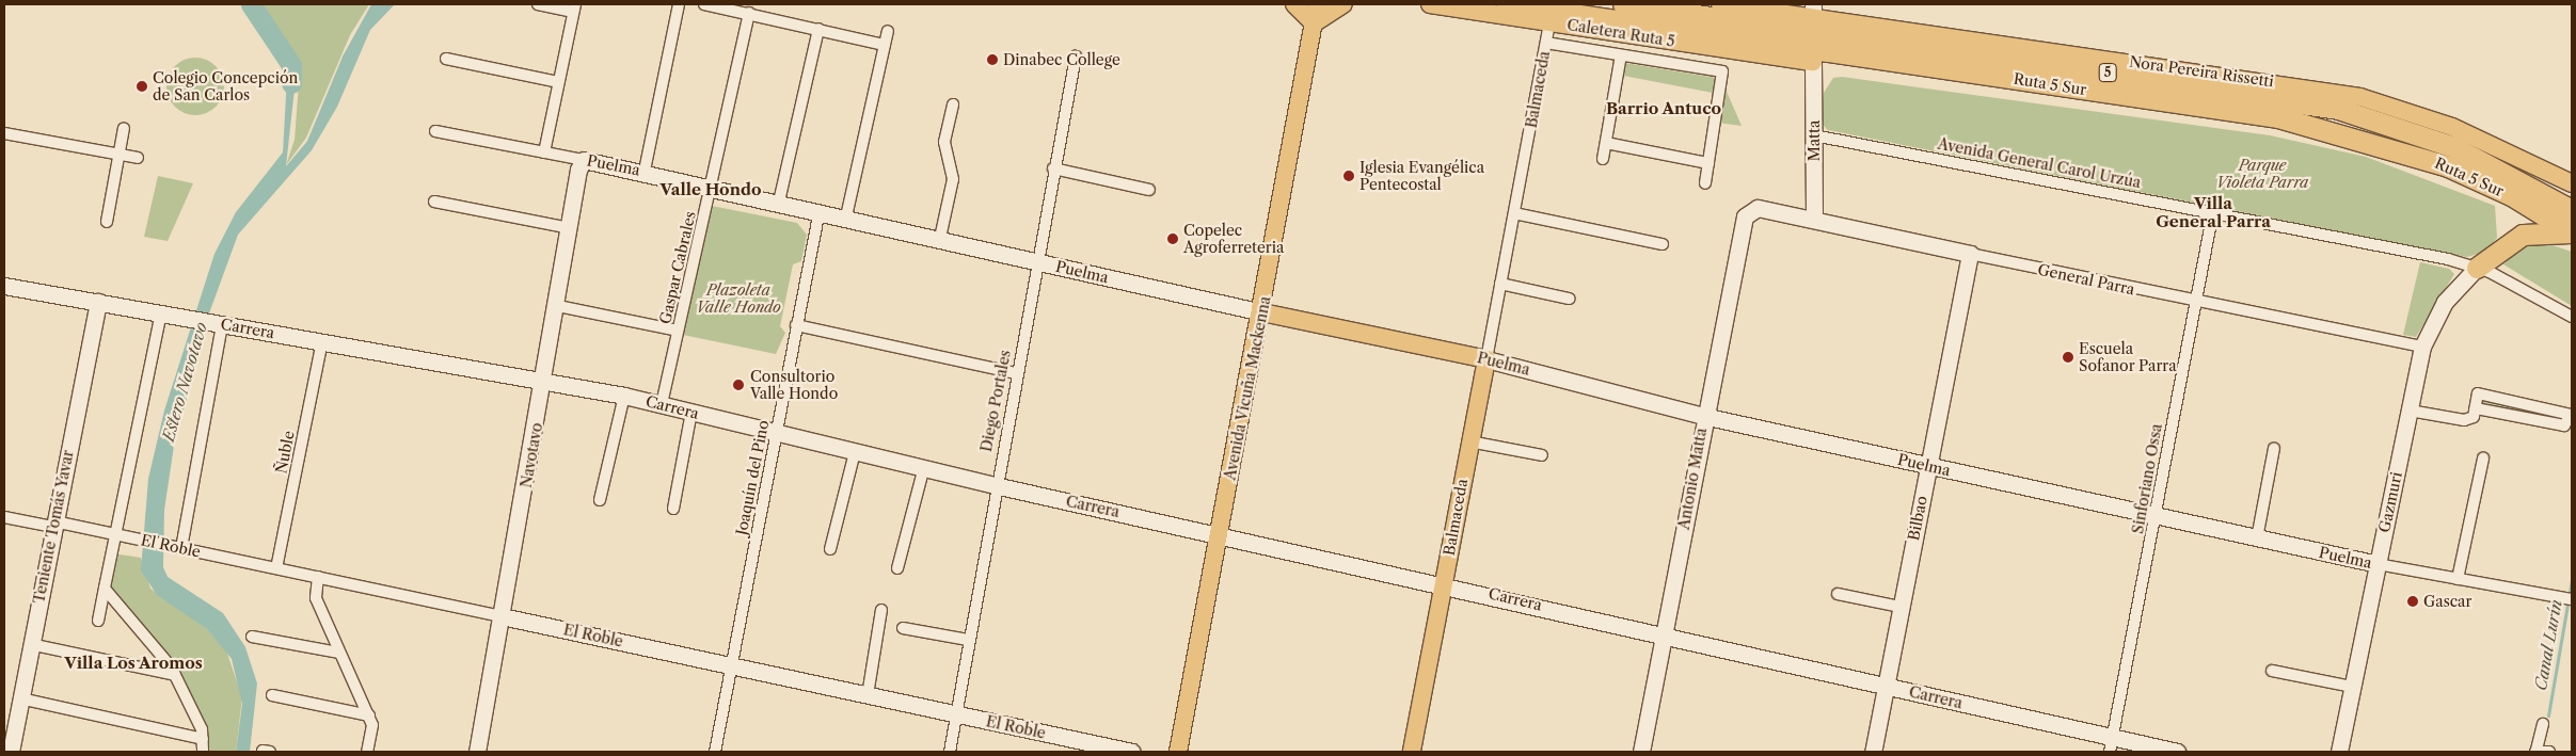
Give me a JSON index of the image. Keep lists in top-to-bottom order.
{
  "streets": {
    "highway": ["5", "Ruta 5 Sur"],
    "main road": [
      "Caletera Ruta 5",
      "Nora Pereira Rissetti",
      "Balmaceda",
      "Puelma",
      "Avenida Vicuña Mackenna"
    ],
    "street": [
      "Matta",
      "Avenida General Carol Urzúa",
      "Gaspar Cabrales",
      "General Parra",
      "Carrera",
      "Diego Portales",
      "Ñuble",
      "Navotavo",
      "Joaquín del Pino",
      "Antonio Matta",
      "Sinforiano Ossa",
      "Gazmuri",
      "Bilbao",
      "Teniente Tomás Yavar",
      "El Roble"
    ]
  },
  "crossings": [
    ["Caletera Ruta 5", "Balmaceda"],
    ["Caletera Ruta 5", "Matta"],
    ["Balmaceda", "Puelma"],
    ["Balmaceda", "Carrera"],
    ["Matta", "Avenida General Carol Urzúa"],
    ["Matta", "General Parra"],
    ["Avenida General Carol Urzúa", "Sinforiano Ossa"],
    ["Avenida General Carol Urzúa", "Gazmuri"],
    ["Puelma", "Gaspar Cabrales"],
    ["Puelma", "Avenida Vicuña Mackenna"],
    ["Puelma", "Diego Portales"],
    ["Puelma", "Navotavo"],
    ["Puelma", "Joaquín del Pino"],
    ["Puelma", "Antonio Matta"],
    ["Puelma", "Sinforiano Ossa"],
    ["Puelma", "Gazmuri"],
    ["Puelma", "Bilbao"],
    ["Gaspar Cabrales", "Carrera"],
    ["General Parra", "Antonio Matta"],
    ["General Parra", "Sinforiano Ossa"],
    ["General Parra", "Gazmuri"],
    ["General Parra", "Bilbao"],
    ["Carrera", "Avenida Vicuña Mackenna"],
    ["Carrera", "Diego Portales"],
    ["Carrera", "Ñuble"],
    ["Carrera", "Navotavo"],
    ["Carrera", "Joaquín del Pino"],
    ["Carrera", "Antonio Matta"],
    ["Carrera", "Sinforiano Ossa"],
    ["Carrera", "Bilbao"],
    ["Carrera", "Teniente Tomás Yavar"],
    ["Diego Portales", "El Roble"],
    ["Ñuble", "El Roble"],
    ["Navotavo", "El Roble"],
    ["Joaquín del Pino", "El Roble"],
    ["Teniente Tomás Yavar", "El Roble"]
  ],
  "districts": [
    "Barrio Antuco",
    "Valle Hondo",
    "Villa General Parra",
    "Villa Los Aromos"
  ],
  "water": ["Estero Navotavo", "Canal Lurín"],
  "parks": ["Parque Violeta Parra", "Plazoleta Valle Hondo"],
  "places": [
    "Dinabec College",
    "Colegio Concepción de San Carlos",
    "Iglesia Evangélica Pentecostal",
    "Copelec Agroferreteria",
    "Escuela Sofanor Parra",
    "Consultorio Valle Hondo",
    "Gascar"
  ]
}
